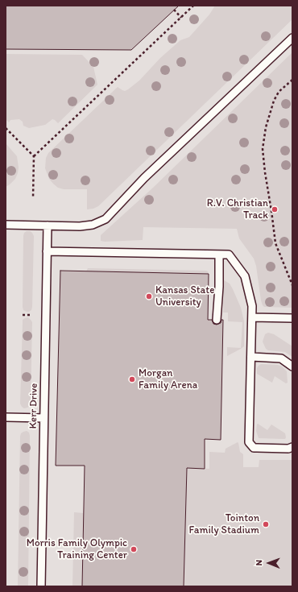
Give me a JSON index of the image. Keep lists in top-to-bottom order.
{
  "streets": {
    "lane": ["Kerr Drive"]
  },
  "places": [
    "R.V. Christian Track",
    "Kansas State University",
    "Morgan Family Arena",
    "Tointon Family Stadium",
    "Morris Family Olympic Training Center"
  ],
  "north": "left"
}
